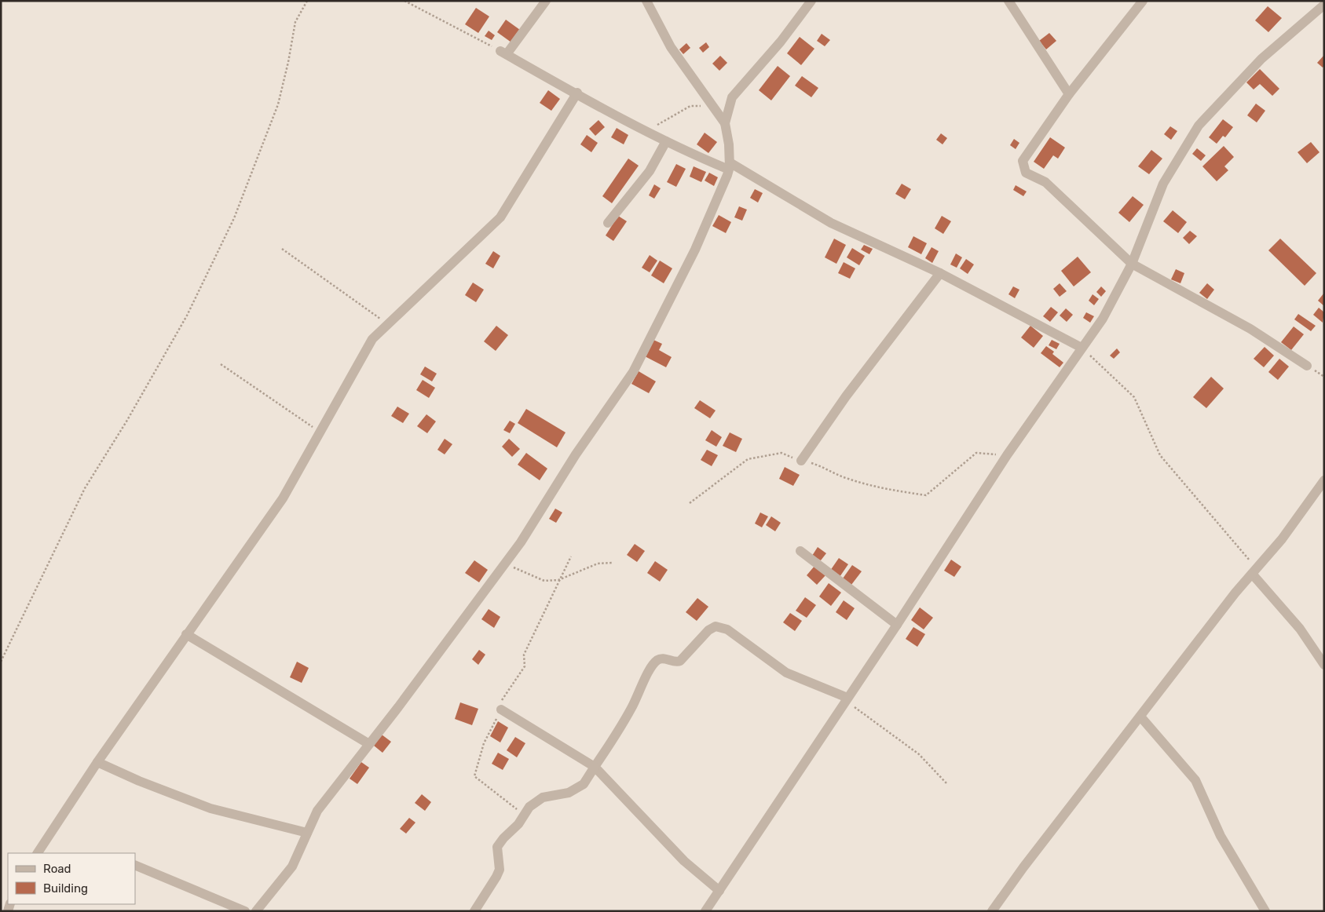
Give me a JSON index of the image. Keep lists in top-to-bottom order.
{
  "legend": ["Road", "Building"]
}
